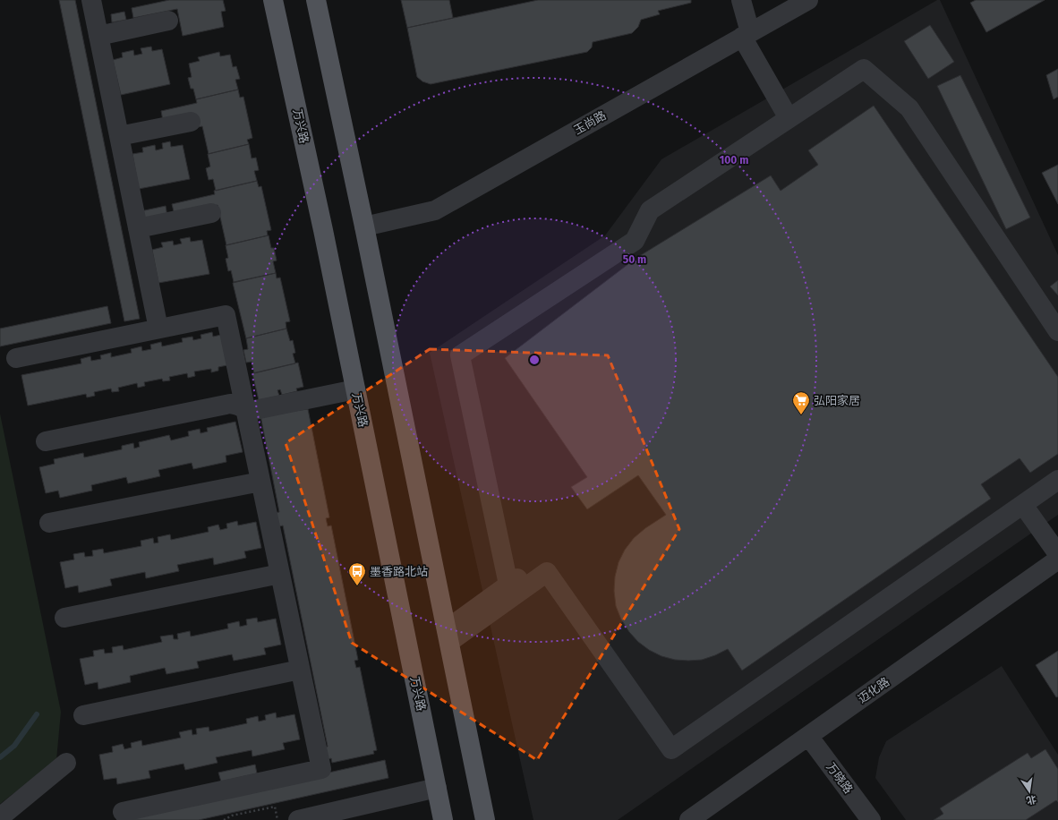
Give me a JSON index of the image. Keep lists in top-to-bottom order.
{
  "streets": {
    "main road": ["万兴路"],
    "street": ["玉尚路", "迈化路", "万晓路"]
  },
  "crossings": [
    ["迈化路", "万晓路"]
  ],
  "places": {
    "supermarket": ["弘阳家居"],
    "bus stop": ["墨香路北站"]
  },
  "north": "bottom",
  "rings": ["100 m", "50 m"]
}
